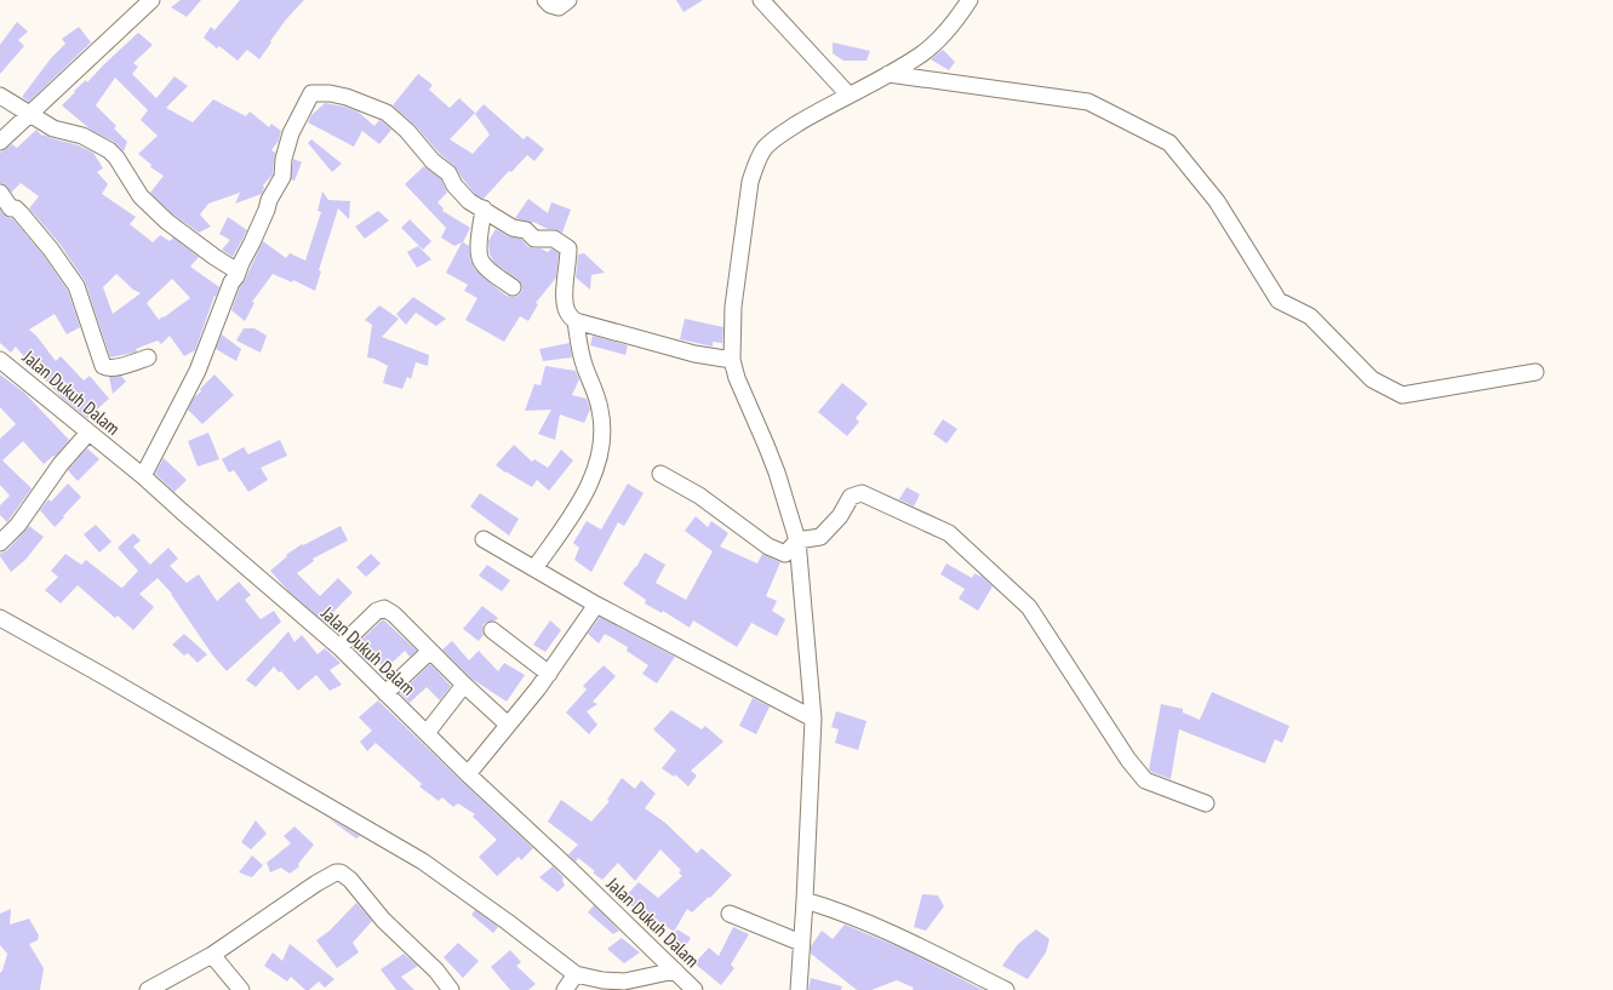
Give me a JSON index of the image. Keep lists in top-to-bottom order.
{
  "streets": {
    "street": ["Jalan Dukuh Dalam"]
  }
}
